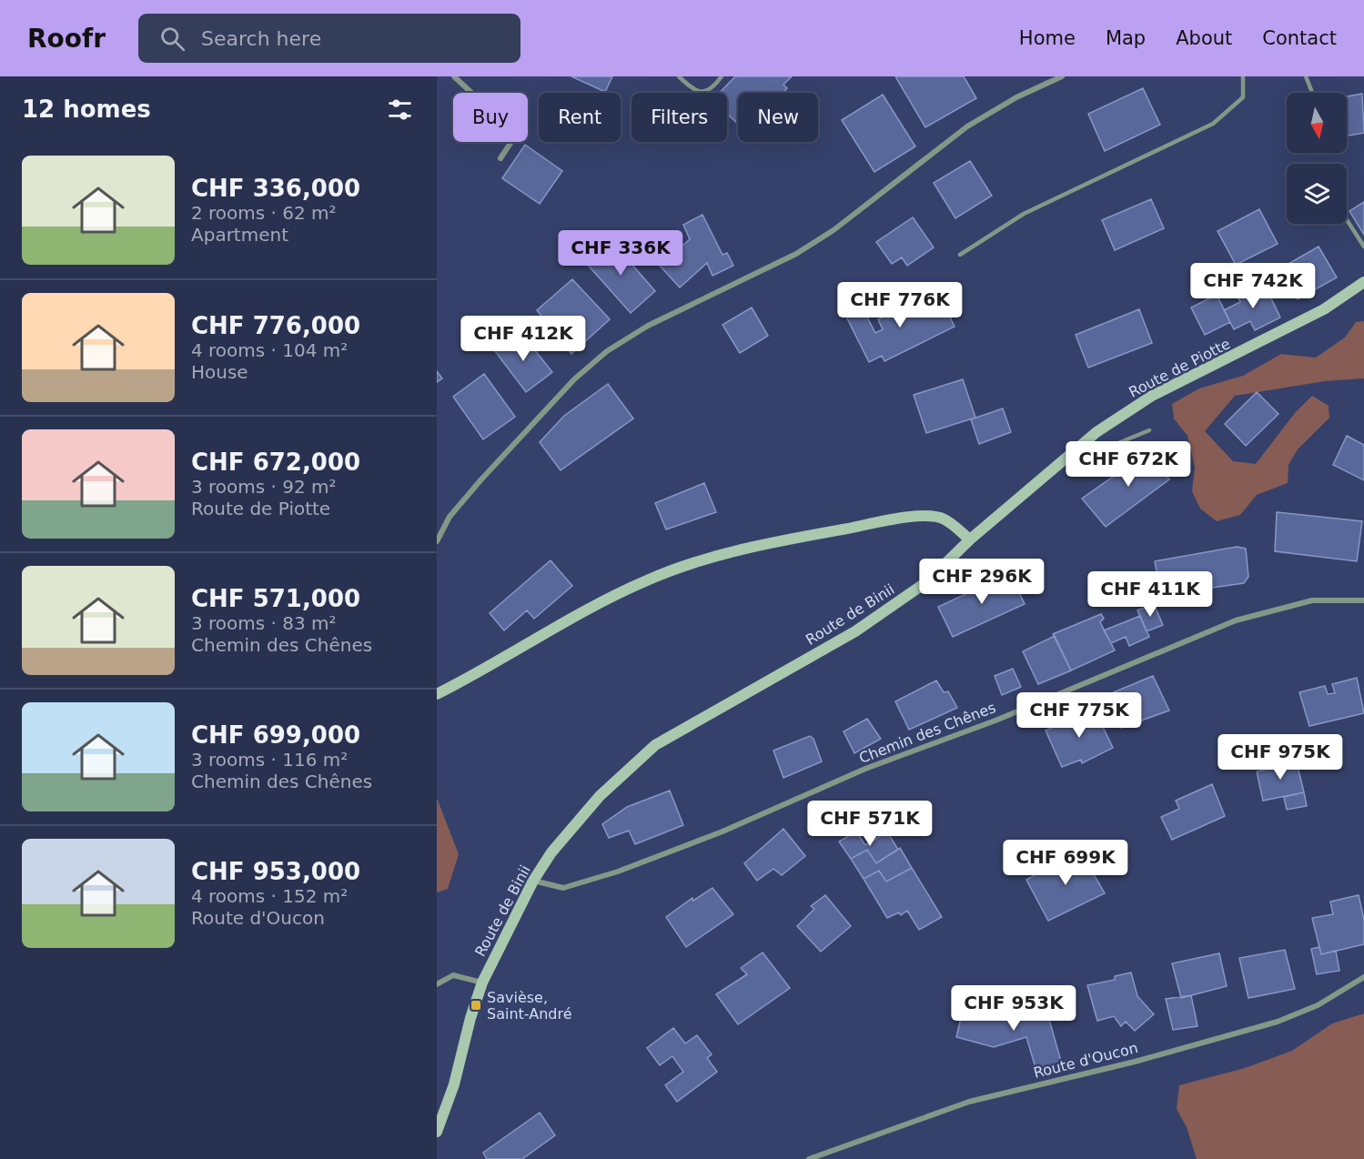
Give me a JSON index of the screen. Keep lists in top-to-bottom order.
{
  "streets": {
    "street": [
      "Route de Piotte",
      "Route de Binii",
      "Chemin des Chênes",
      "Route d'Oucon"
    ]
  },
  "crossings": [
    ["Route de Piotte", "Route de Binii"],
    ["Route de Binii", "Chemin des Chênes"]
  ],
  "places": {
    "transit": ["Savièse, Saint-André"]
  },
  "north": "bottom",
  "page": {
    "header": "Roofr",
    "search": "Search here",
    "nav": [
      "Home",
      "Map",
      "About",
      "Contact"
    ],
    "heading": "12 homes",
    "chip": [
      "Buy",
      "Rent",
      "Filters",
      "New"
    ],
    "list": [
      {
        "name": "CHF 336,000",
        "note": "2 rooms · 62 m² · Apartment"
      },
      {
        "name": "CHF 776,000",
        "note": "4 rooms · 104 m² · House"
      },
      {
        "name": "CHF 672,000",
        "note": "3 rooms · 92 m² · Route de Piotte"
      },
      {
        "name": "CHF 571,000",
        "note": "3 rooms · 83 m² · Chemin des Chênes"
      },
      {
        "name": "CHF 699,000",
        "note": "3 rooms · 116 m² · Chemin des Chênes"
      },
      {
        "name": "CHF 953,000",
        "note": "4 rooms · 152 m² · Route d'Oucon"
      }
    ],
    "price": [
      "CHF 336K",
      "CHF 742K",
      "CHF 776K",
      "CHF 412K",
      "CHF 672K",
      "CHF 296K",
      "CHF 411K",
      "CHF 775K",
      "CHF 975K",
      "CHF 571K",
      "CHF 699K",
      "CHF 953K"
    ]
  }
}
